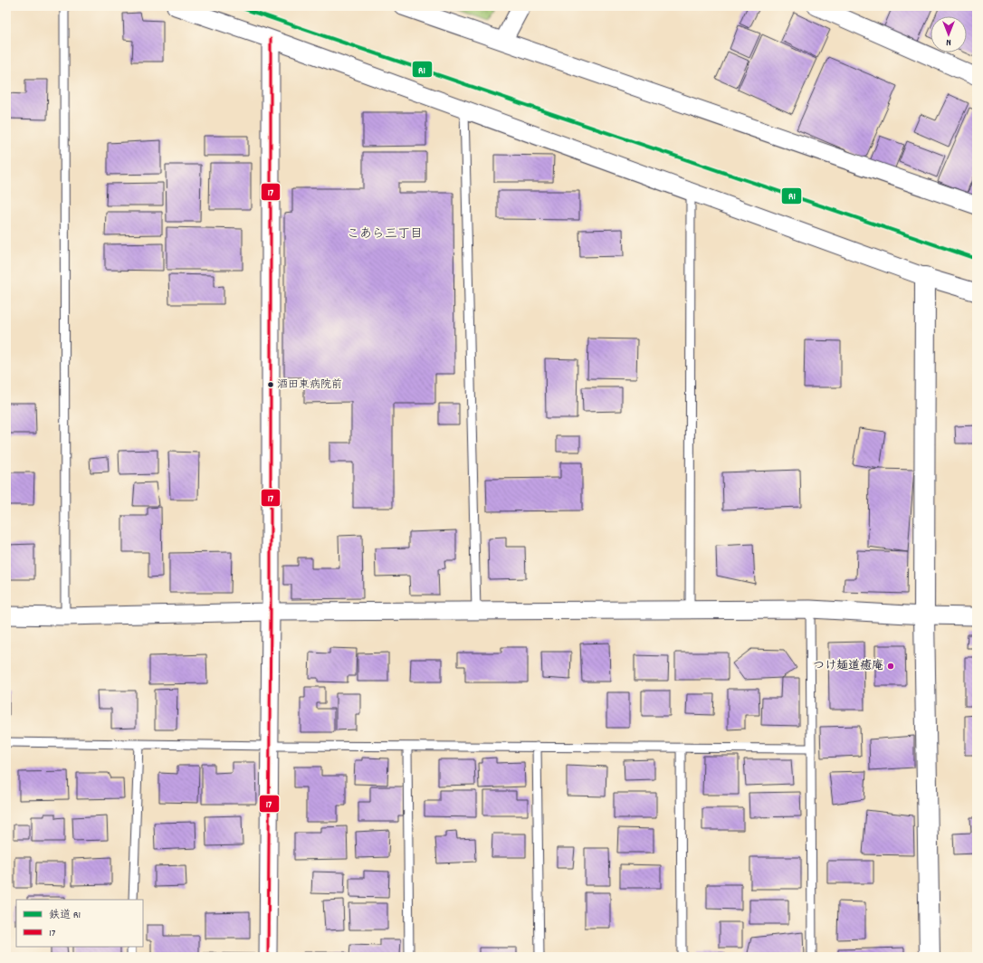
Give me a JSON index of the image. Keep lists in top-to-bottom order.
{
  "districts": ["こあら三丁目"],
  "places": ["酒田東病院前", "つけ麺道癒庵"],
  "lines": ["rail line R1", "transit line 17"],
  "legend": ["鉄道 R1", "17"],
  "north": "bottom"
}
